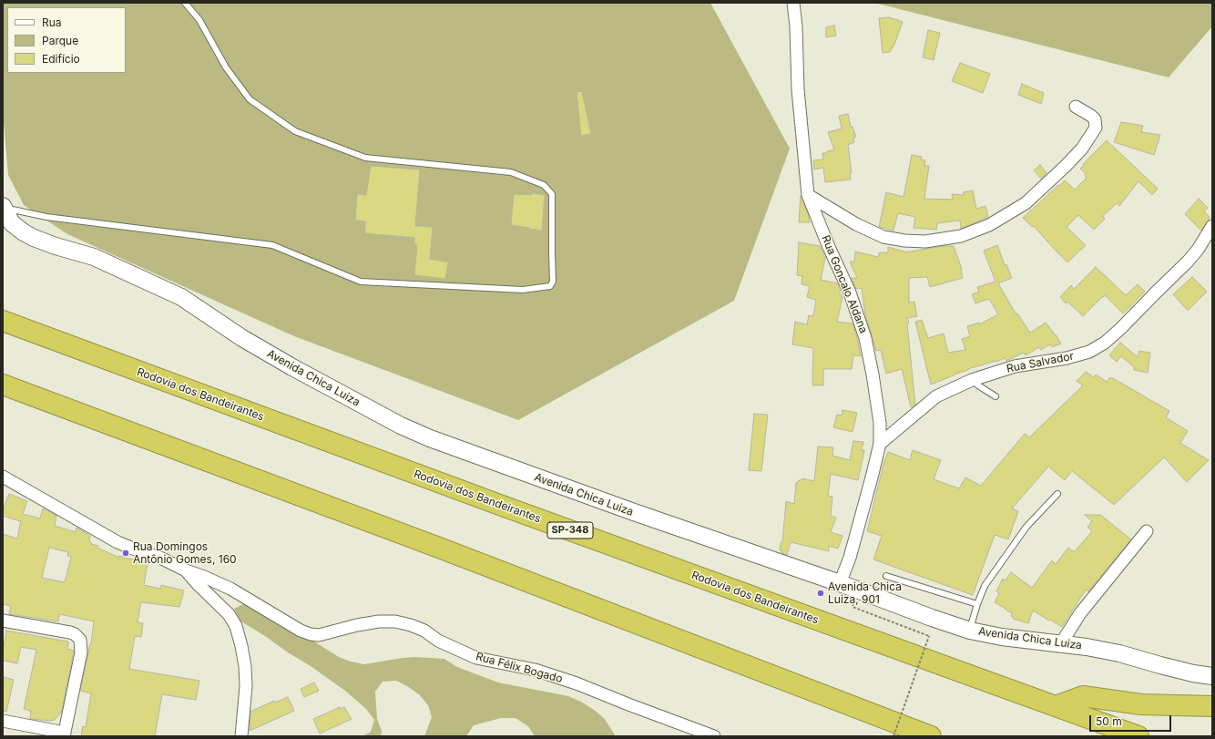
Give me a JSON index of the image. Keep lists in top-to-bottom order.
{
  "streets": {
    "highway": ["Rodovia dos Bandeirantes", "SP-348"],
    "main road": ["Avenida Chica Luiza"],
    "street": ["Rua Goncalo Aldana", "Rua Salvador", "Rua Félix Bogado"]
  },
  "crossings": [
    ["Rua Goncalo Aldana", "Rua Salvador"],
    ["Rua Goncalo Aldana", "Avenida Chica Luiza"]
  ],
  "places": ["Rua Domingos Antônio Gomes, 160", "Avenida Chica Luiza, 901"],
  "legend": ["Rua", "Parque", "Edifício"],
  "scale_bar": "50 m"
}
